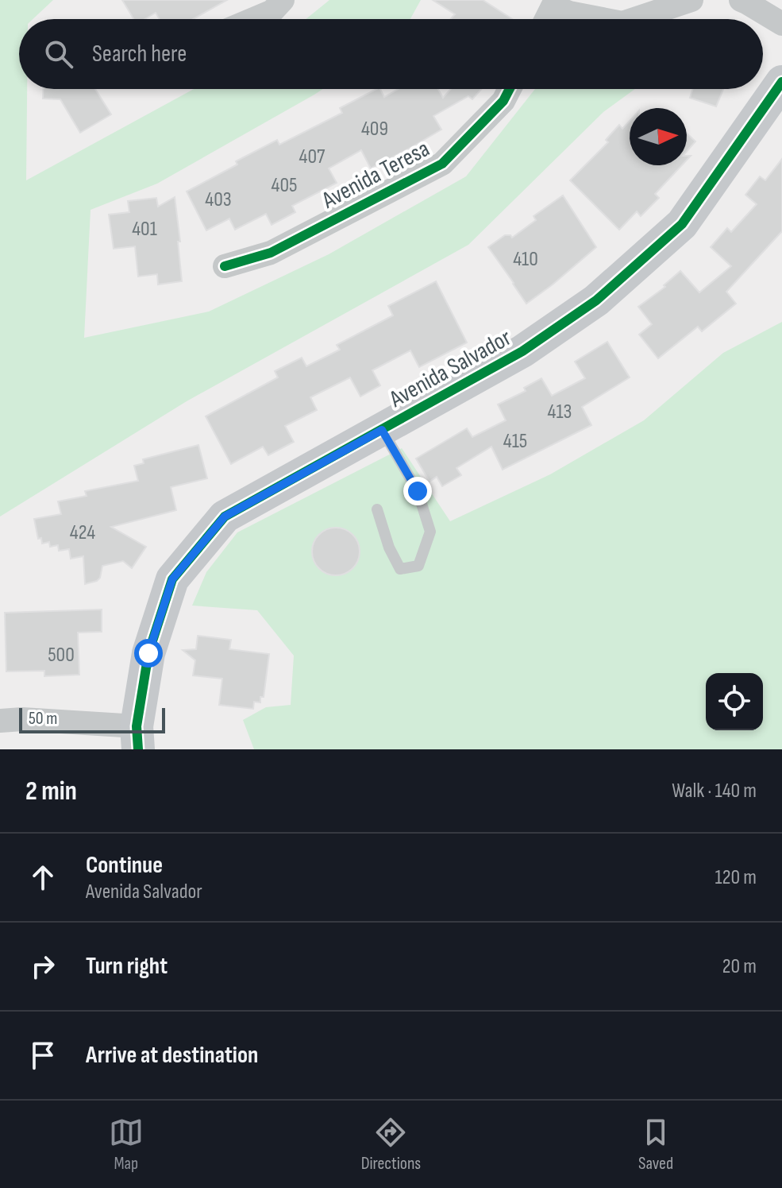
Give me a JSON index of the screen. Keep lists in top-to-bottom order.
{
  "streets": {
    "street": ["Avenida Teresa", "Avenida Salvador"]
  },
  "house_numbers": [
    "409",
    "407",
    "405",
    "403",
    "401",
    "410",
    "413",
    "415",
    "424",
    "500"
  ],
  "scale_bar": "50 m",
  "north": "right",
  "page": {
    "search": "Search here",
    "scale": "50 m",
    "heading": ["2 min", "Walk · 140 m"],
    "list": [
      ["Continue", "Avenida Salvador", "120 m"],
      ["Turn right", "20 m"],
      "Arrive at destination"
    ],
    "nav": ["Map", "Directions", "Saved"]
  }
}
